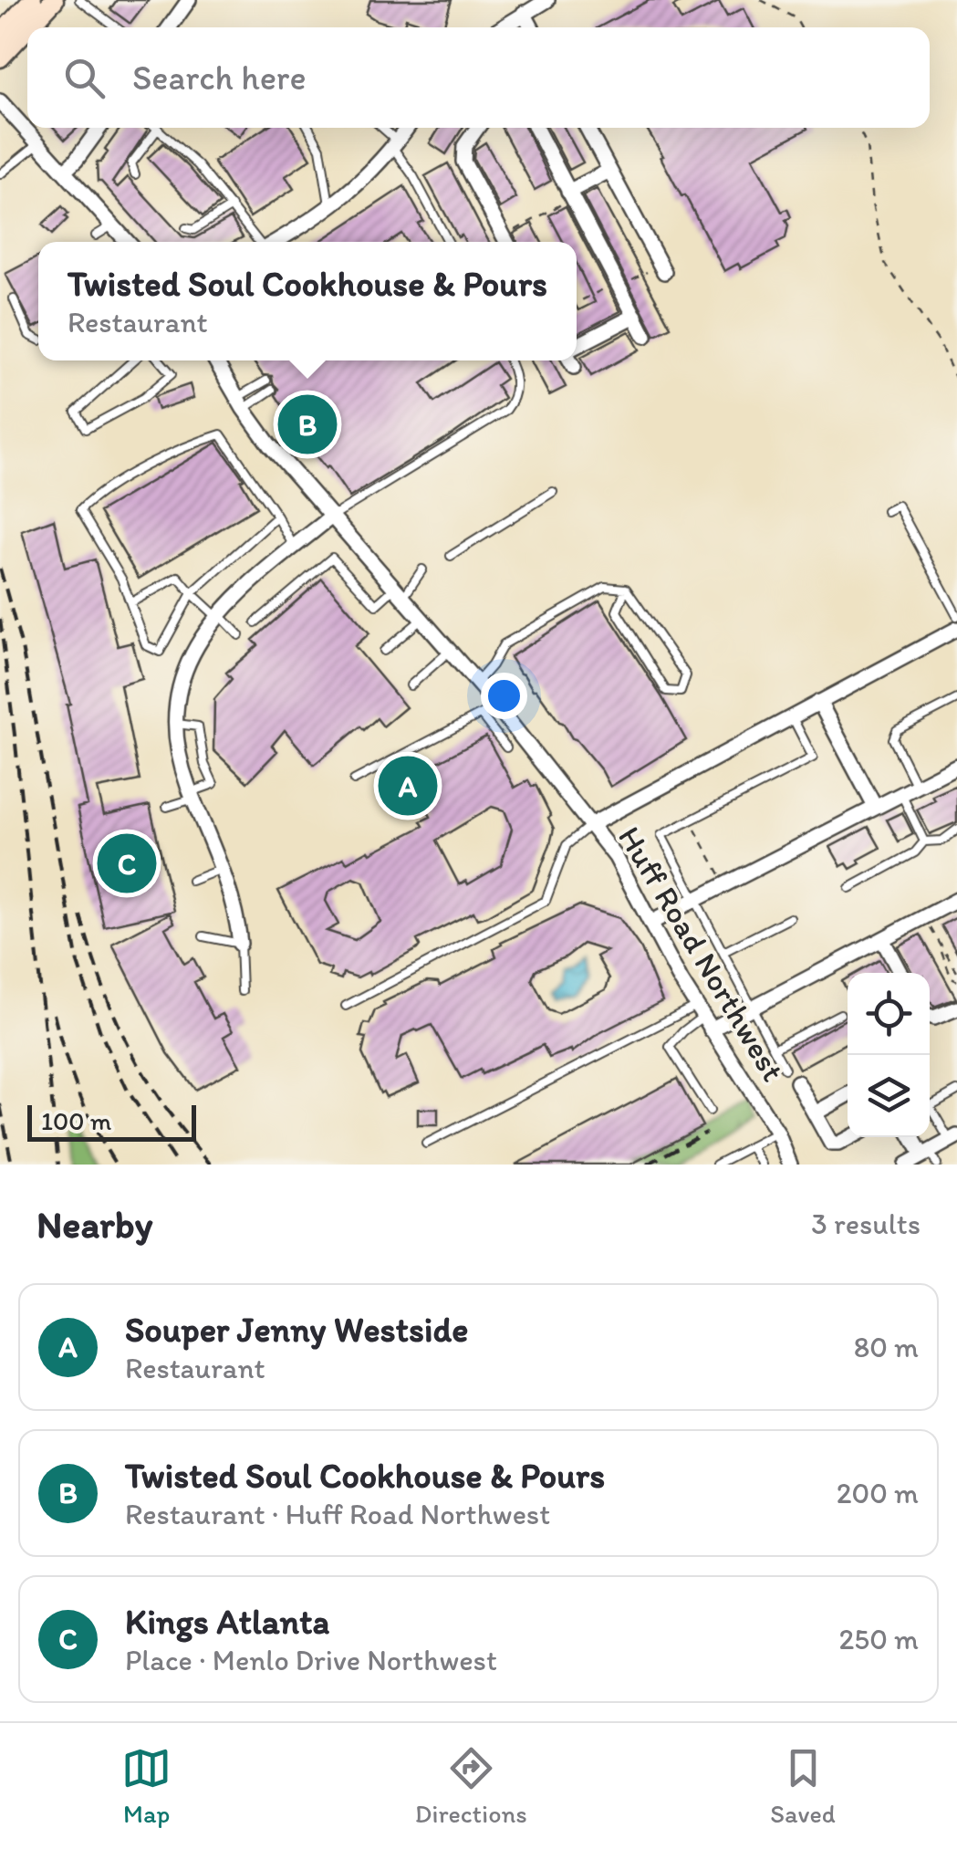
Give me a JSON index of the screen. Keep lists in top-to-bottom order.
{
  "streets": {
    "street": ["Huff Road Northwest"]
  },
  "scale_bar": "100 m",
  "page": {
    "search": "Search here",
    "popup": ["Twisted Soul Cookhouse & Pours", "Restaurant"],
    "pins": ["B", "A", "C"],
    "scale": "100 m",
    "heading": ["Nearby", "3 results"],
    "list": [
      {
        "mark": "A",
        "name": "Souper Jenny Westside",
        "note": "Restaurant",
        "value": "80 m"
      },
      {
        "mark": "B",
        "name": "Twisted Soul Cookhouse & Pours",
        "note": "Restaurant · Huff Road Northwest",
        "value": "200 m"
      },
      {
        "mark": "C",
        "name": "Kings Atlanta",
        "note": "Place · Menlo Drive Northwest",
        "value": "250 m"
      }
    ],
    "nav": ["Map", "Directions", "Saved"]
  }
}
